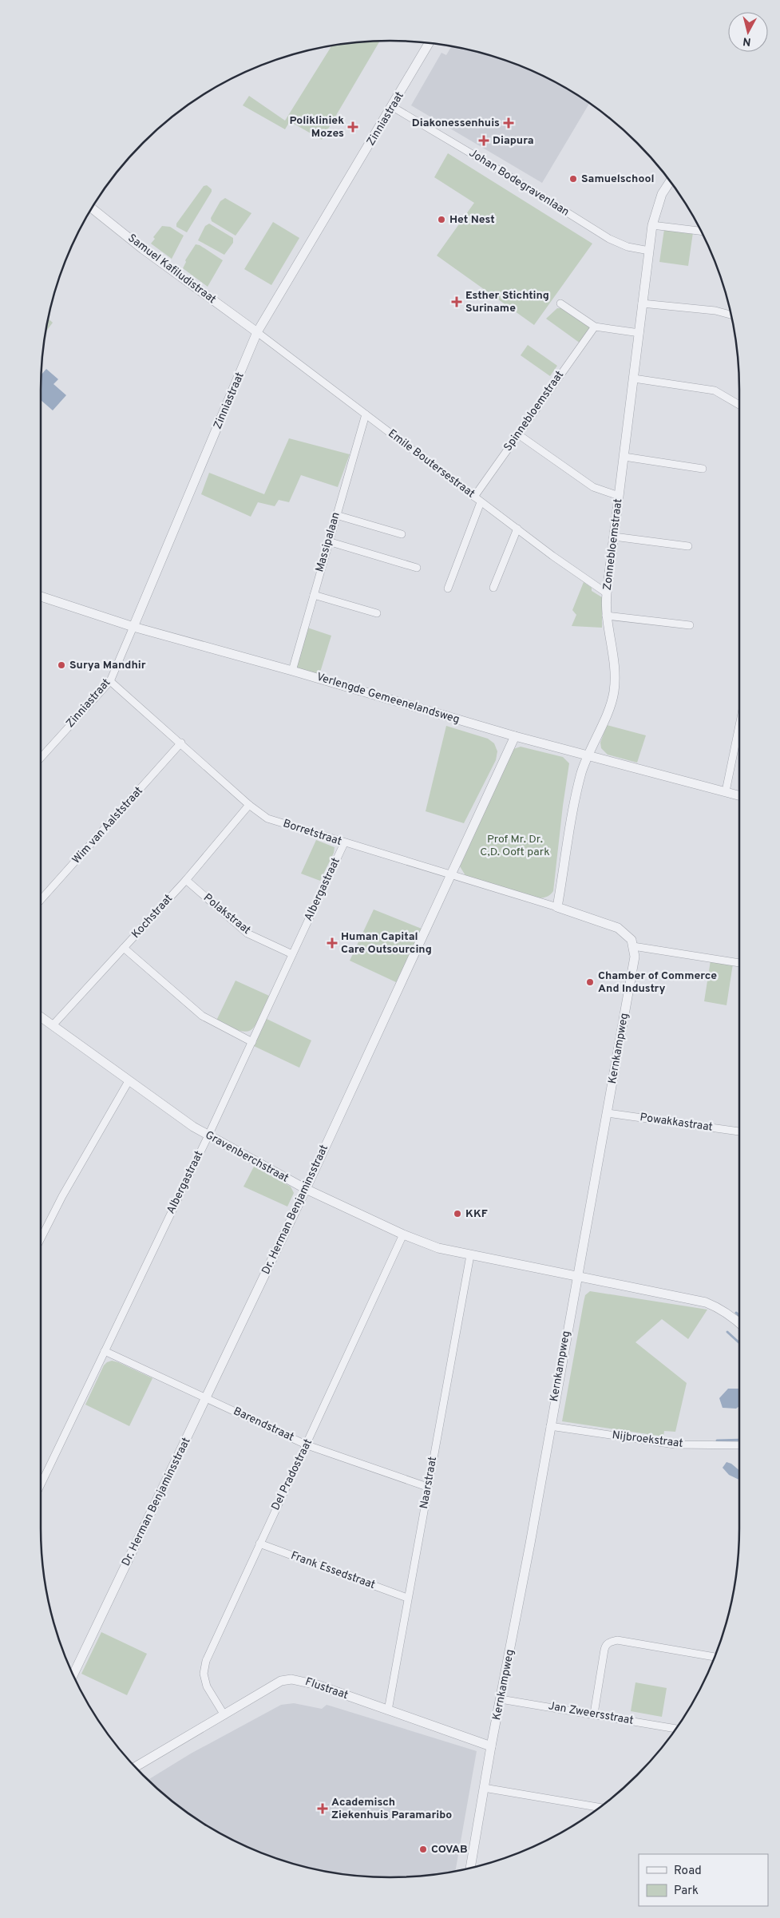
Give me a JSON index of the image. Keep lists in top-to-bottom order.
{
  "streets": {
    "street": [
      "Zinniastraat",
      "Johan Bodegravenlaan",
      "Samuel Kafiludistraat",
      "Spinnebloemstraat",
      "Emile Boutersestraat",
      "Massipalaan",
      "Zonnebloemstraat",
      "Verlengde Gemeenelandsweg",
      "Wim van Aalststraat",
      "Borretstraat",
      "Albergastraat",
      "Polakstraat",
      "Kochstraat",
      "Kernkampweg",
      "Powakkastraat",
      "Gravenberchstraat",
      "Dr. Herman Benjaminsstraat",
      "Barendstraat",
      "Nijbroekstraat",
      "Del Pradostraat",
      "Naarstraat",
      "Frank Essedstraat",
      "Flustraat",
      "Jan Zweersstraat"
    ]
  },
  "crossings": [
    ["Zinniastraat", "Johan Bodegravenlaan"],
    ["Zinniastraat", "Samuel Kafiludistraat"],
    ["Zinniastraat", "Emile Boutersestraat"],
    ["Zinniastraat", "Verlengde Gemeenelandsweg"],
    ["Zinniastraat", "Borretstraat"],
    ["Johan Bodegravenlaan", "Zonnebloemstraat"],
    ["Samuel Kafiludistraat", "Emile Boutersestraat"],
    ["Spinnebloemstraat", "Emile Boutersestraat"],
    ["Emile Boutersestraat", "Massipalaan"],
    ["Emile Boutersestraat", "Zonnebloemstraat"],
    ["Massipalaan", "Verlengde Gemeenelandsweg"],
    ["Zonnebloemstraat", "Verlengde Gemeenelandsweg"],
    ["Zonnebloemstraat", "Borretstraat"],
    ["Verlengde Gemeenelandsweg", "Dr. Herman Benjaminsstraat"],
    ["Wim van Aalststraat", "Borretstraat"],
    ["Borretstraat", "Albergastraat"],
    ["Borretstraat", "Kochstraat"],
    ["Borretstraat", "Dr. Herman Benjaminsstraat"],
    ["Albergastraat", "Polakstraat"],
    ["Albergastraat", "Gravenberchstraat"],
    ["Albergastraat", "Barendstraat"],
    ["Polakstraat", "Kochstraat"],
    ["Kochstraat", "Gravenberchstraat"],
    ["Kernkampweg", "Powakkastraat"],
    ["Kernkampweg", "Gravenberchstraat"],
    ["Kernkampweg", "Nijbroekstraat"],
    ["Kernkampweg", "Flustraat"],
    ["Kernkampweg", "Jan Zweersstraat"],
    ["Gravenberchstraat", "Dr. Herman Benjaminsstraat"],
    ["Gravenberchstraat", "Del Pradostraat"],
    ["Gravenberchstraat", "Naarstraat"],
    ["Dr. Herman Benjaminsstraat", "Barendstraat"],
    ["Barendstraat", "Del Pradostraat"],
    ["Barendstraat", "Naarstraat"],
    ["Del Pradostraat", "Frank Essedstraat"],
    ["Del Pradostraat", "Flustraat"],
    ["Naarstraat", "Frank Essedstraat"],
    ["Naarstraat", "Flustraat"]
  ],
  "parks": ["Prof Mr. Dr. C,D. Ooft park"],
  "places": {
    "health": [
      "Diakonessenhuis",
      "Polikliniek Mozes",
      "Diapura",
      "Esther Stichting Suriname",
      "Human Capital Care Outsourcing",
      "Academisch Ziekenhuis Paramaribo"
    ],
    "other": [
      "Samuelschool",
      "Het Nest",
      "Surya Mandhir",
      "Chamber of Commerce And Industry",
      "KKF",
      "COVAB"
    ]
  },
  "legend": ["Road", "Park"],
  "north": "bottom"
}
